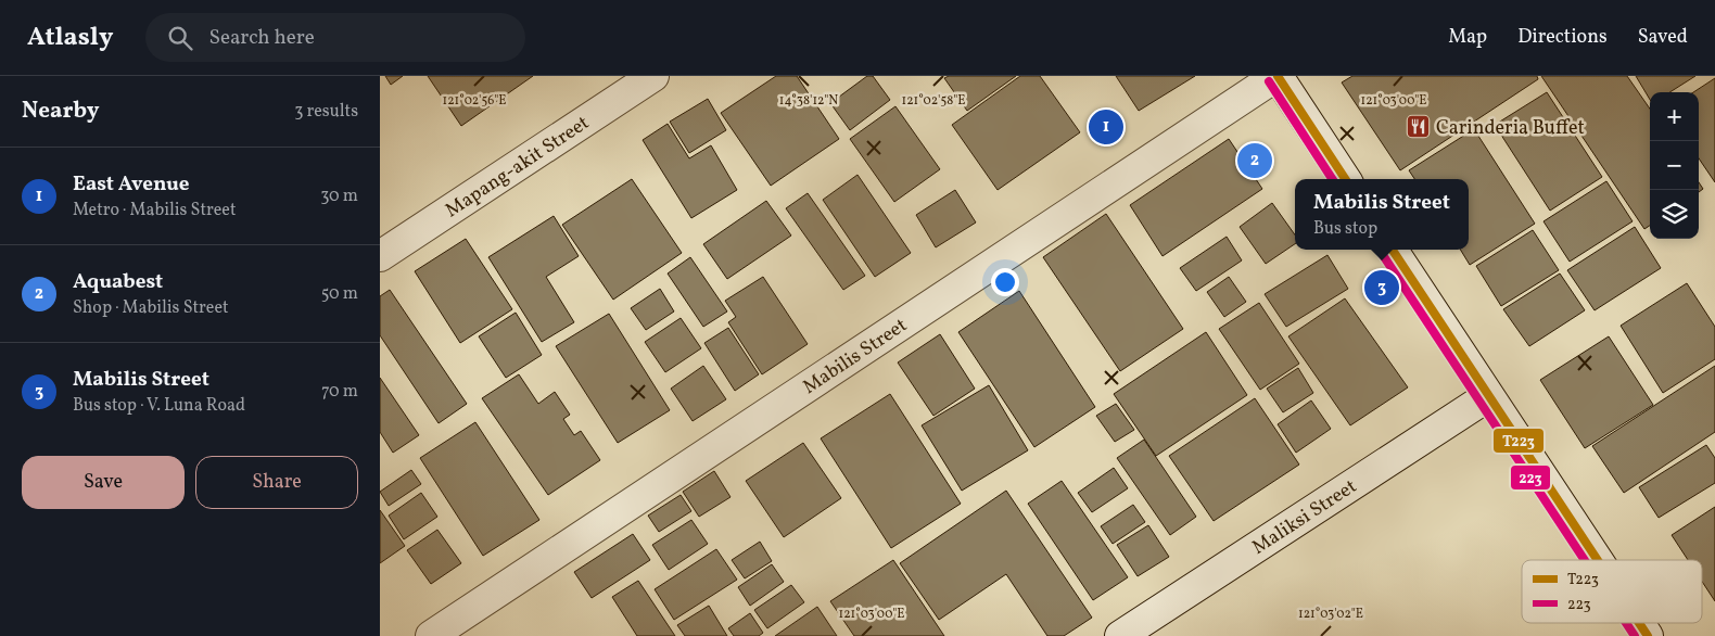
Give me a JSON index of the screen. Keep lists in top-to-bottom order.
{
  "streets": {
    "street": ["Mapang-akit Street", "Mabilis Street", "Maliksi Street"]
  },
  "places": {
    "restaurant": ["Carinderia Buffet"]
  },
  "lines": ["transit line T223", "transit line 223"],
  "legend": ["T223", "223"],
  "page": {
    "header": "Atlasly",
    "search": "Search here",
    "nav": ["Map", "Directions", "Saved"],
    "heading": ["Nearby", "3 results"],
    "map_buttons": ["+", "−"],
    "pins": ["1", "2", "3"],
    "list": [
      {
        "mark": "1",
        "name": "East Avenue",
        "note": "Metro · Mabilis Street",
        "value": "30 m"
      },
      {
        "mark": "2",
        "name": "Aquabest",
        "note": "Shop · Mabilis Street",
        "value": "50 m"
      },
      {
        "mark": "3",
        "name": "Mabilis Street",
        "note": "Bus stop · V. Luna Road",
        "value": "70 m"
      }
    ],
    "popup": ["Mabilis Street", "Bus stop"],
    "buttons": ["Save", "Share"]
  },
  "coordinates": [
    "14°38'12\"N",
    "121°02'56\"E",
    "121°02'58\"E",
    "121°03'00\"E",
    "121°03'02\"E"
  ]
}
